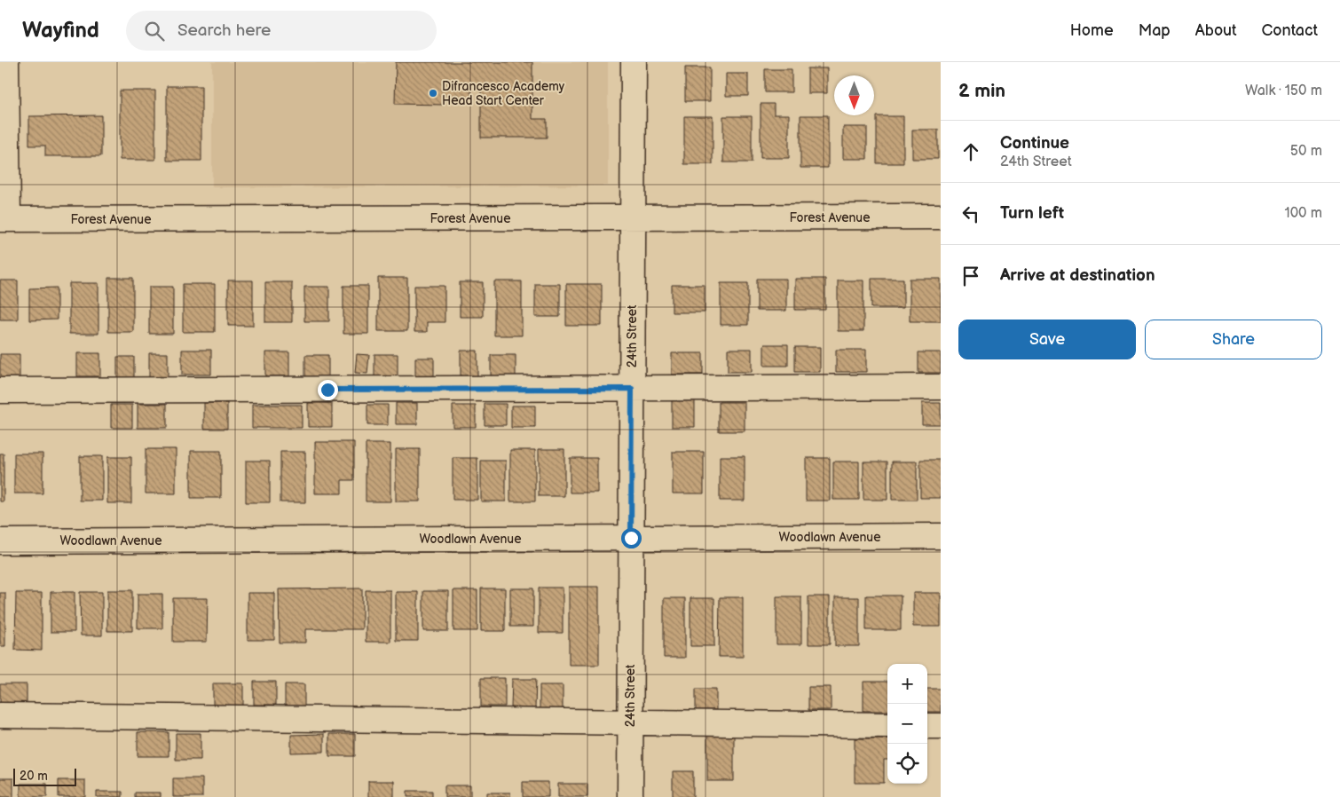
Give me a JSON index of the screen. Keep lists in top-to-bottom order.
{
  "streets": {
    "street": ["Forest Avenue", "24th Street", "Woodlawn Avenue"]
  },
  "crossings": [
    ["Forest Avenue", "24th Street"],
    ["24th Street", "Woodlawn Avenue"]
  ],
  "places": ["Difrancesco Academy Head Start Center"],
  "scale_bar": "20 m",
  "north": "bottom",
  "page": {
    "header": "Wayfind",
    "search": "Search here",
    "nav": [
      "Home",
      "Map",
      "About",
      "Contact"
    ],
    "heading": ["2 min", "Walk · 150 m"],
    "list": [
      ["Continue", "24th Street", "50 m"],
      ["Turn left", "100 m"],
      "Arrive at destination"
    ],
    "buttons": ["Save", "Share"],
    "map_buttons": ["+", "−"],
    "scale": "20 m"
  }
}
